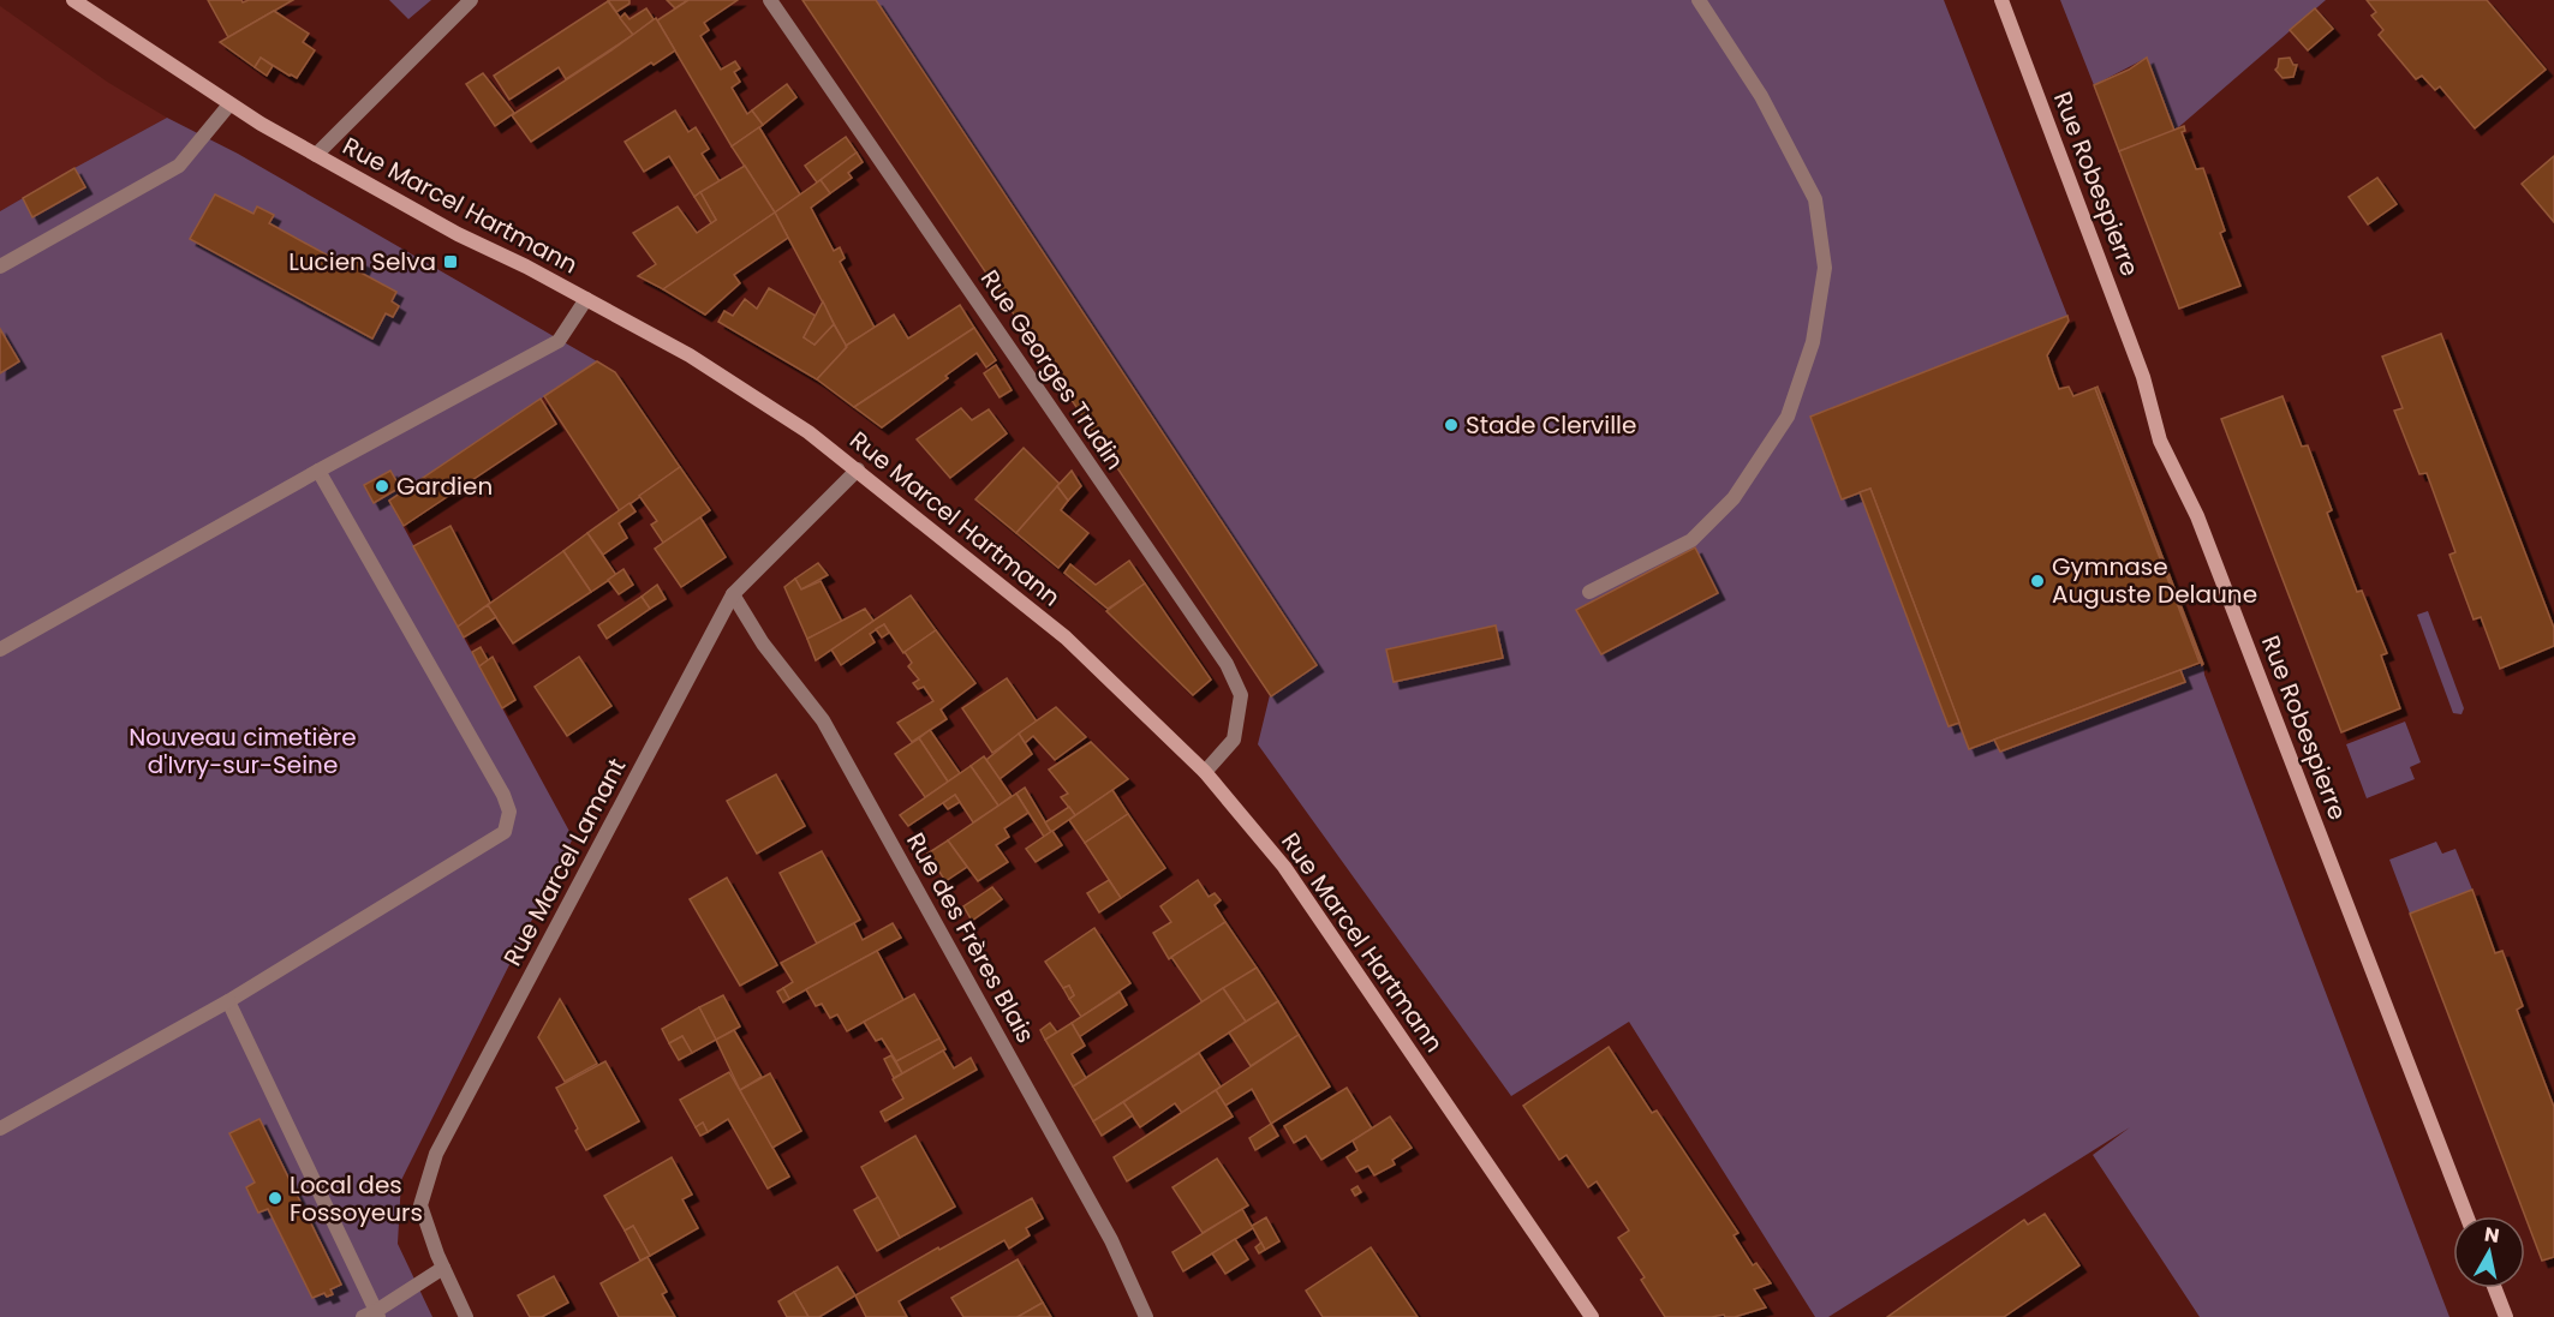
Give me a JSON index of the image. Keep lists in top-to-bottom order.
{
  "streets": {
    "main road": ["Rue Robespierre", "Rue Marcel Hartmann"],
    "street": ["Rue Georges Trudin", "Rue Marcel Lamant", "Rue des Frères Blais"]
  },
  "crossings": [
    ["Rue Marcel Hartmann", "Rue Georges Trudin"],
    ["Rue Marcel Hartmann", "Rue Marcel Lamant"],
    ["Rue Marcel Lamant", "Rue des Frères Blais"]
  ],
  "parks": ["Nouveau cimetière d'Ivry-sur-Seine"],
  "places": {
    "transit": ["Lucien Selva"],
    "other": [
      "Stade Clerville",
      "Gardien",
      "Gymnase Auguste Delaune",
      "Local des Fossoyeurs"
    ]
  },
  "north": "top"
}
